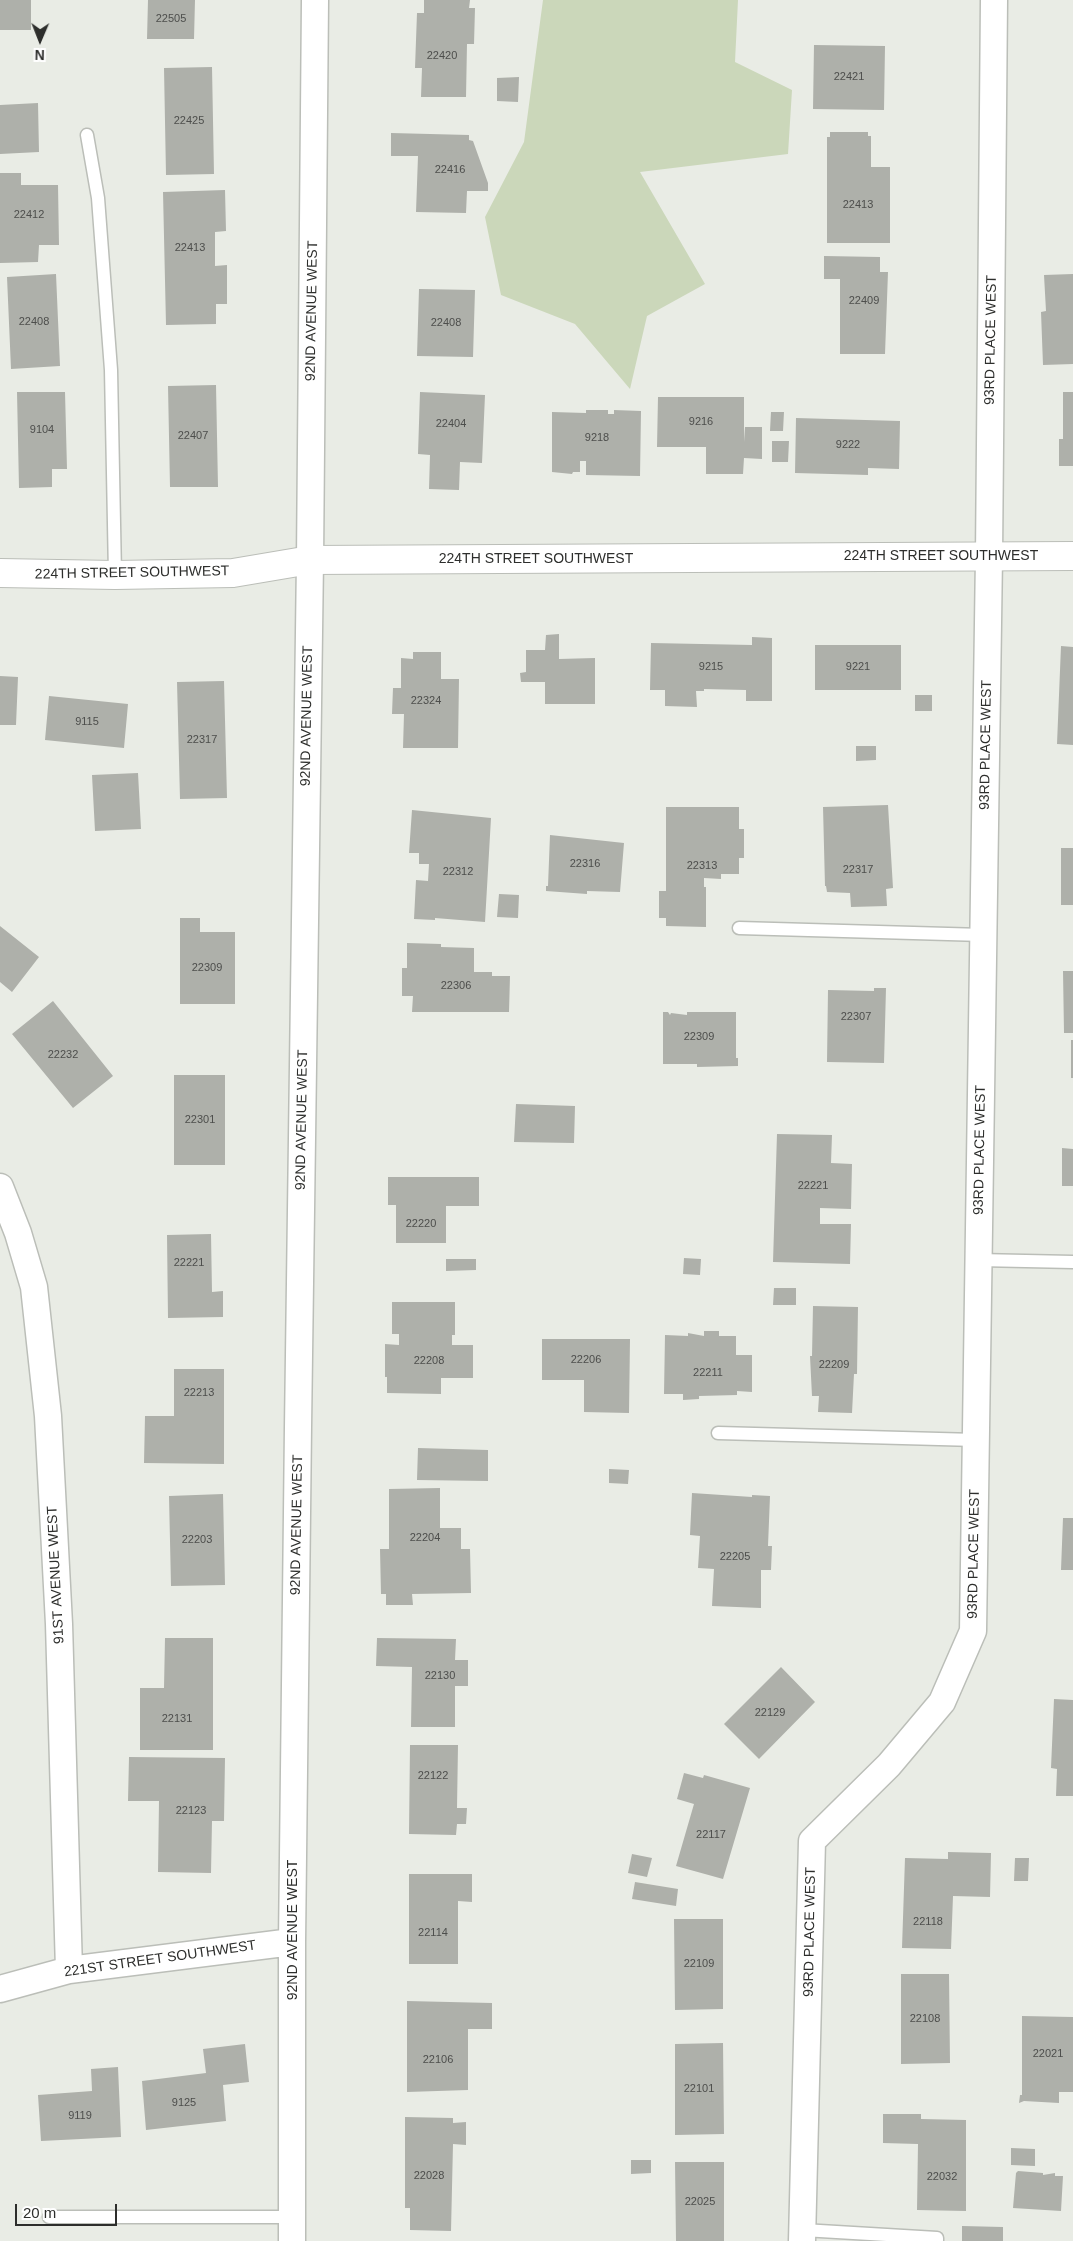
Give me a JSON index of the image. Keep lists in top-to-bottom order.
{
  "streets": {
    "street": [
      "92ND AVENUE WEST",
      "93RD PLACE WEST",
      "224TH STREET SOUTHWEST",
      "91ST AVENUE WEST",
      "221ST STREET SOUTHWEST"
    ]
  },
  "crossings": [
    ["92ND AVENUE WEST", "224TH STREET SOUTHWEST"],
    ["92ND AVENUE WEST", "221ST STREET SOUTHWEST"],
    ["93RD PLACE WEST", "224TH STREET SOUTHWEST"],
    ["91ST AVENUE WEST", "221ST STREET SOUTHWEST"]
  ],
  "house_numbers": [
    "22505",
    "22420",
    "22421",
    "22425",
    "22416",
    "22413",
    "22412",
    "22413",
    "22409",
    "22408",
    "22408",
    "9216",
    "22404",
    "9104",
    "22407",
    "9218",
    "9222",
    "9215",
    "9221",
    "22324",
    "9115",
    "22317",
    "22316",
    "22313",
    "22317",
    "22312",
    "22309",
    "22306",
    "22307",
    "22309",
    "22232",
    "22301",
    "22221",
    "22220",
    "22221",
    "22206",
    "22208",
    "22209",
    "22211",
    "22213",
    "22204",
    "22203",
    "22205",
    "22130",
    "22129",
    "22131",
    "22122",
    "22123",
    "22117",
    "22118",
    "22114",
    "22109",
    "22108",
    "22021",
    "22106",
    "22101",
    "9125",
    "9119",
    "22028",
    "22032",
    "22025"
  ],
  "scale_bar": "20 m",
  "north": "bottom"
}
